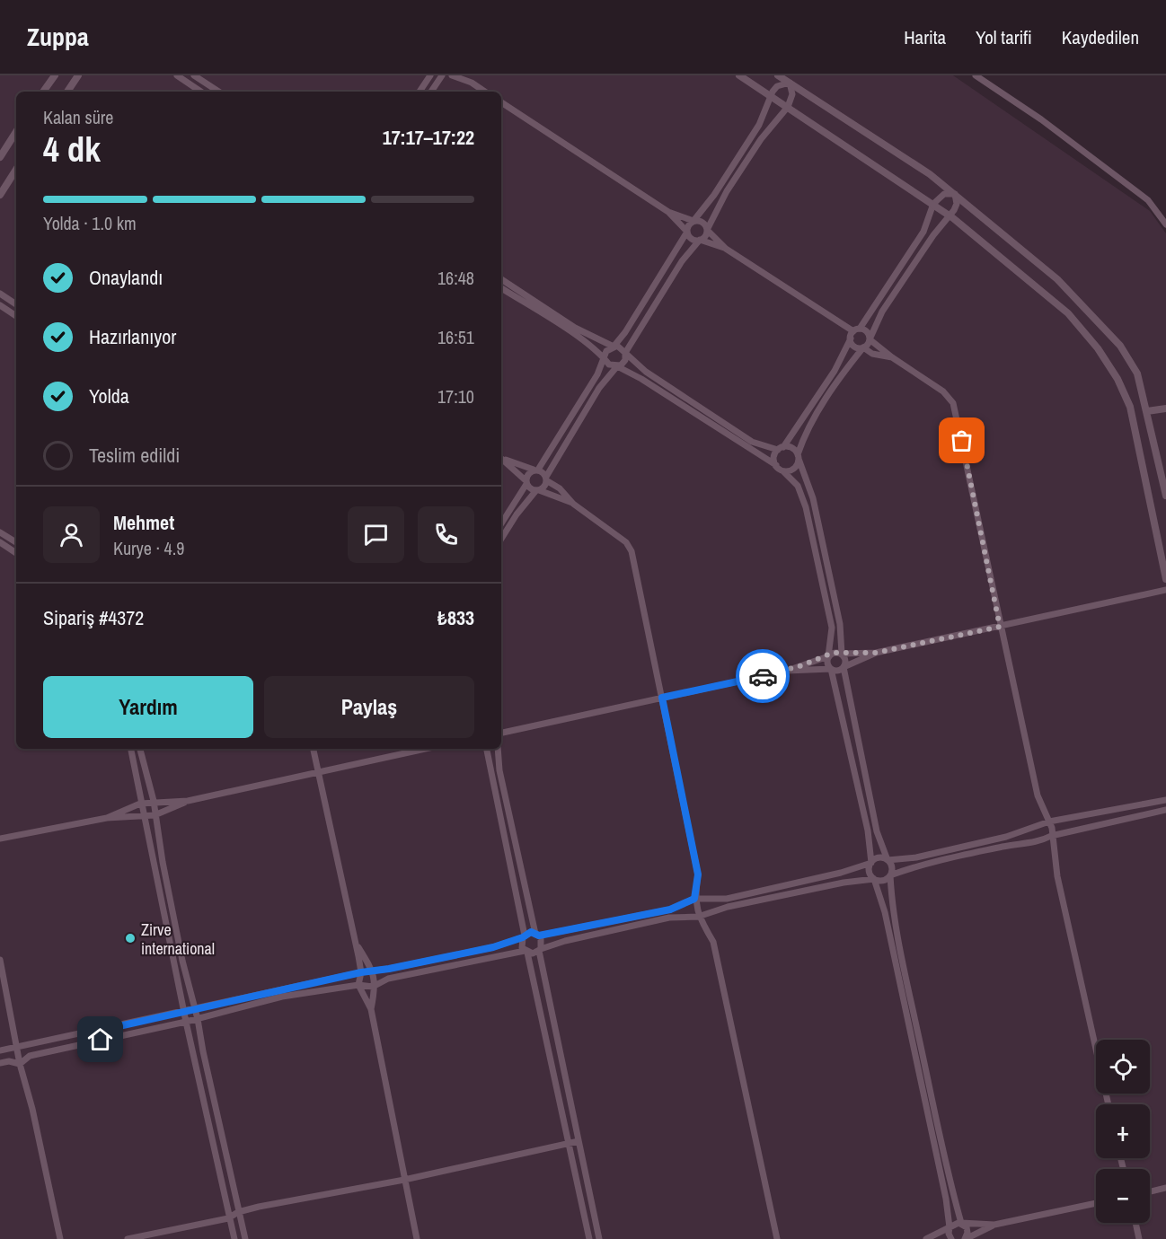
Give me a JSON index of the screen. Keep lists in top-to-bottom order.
{
  "places": ["Zirve international"],
  "page": {
    "header": "Zuppa",
    "nav": ["Harita", "Yol tarifi", "Kaydedilen"],
    "heading": ["4 dk", "Kalan süre", "17:17–17:22"],
    "panel": [
      "Mehmet",
      "Kurye · 4.9",
      "Sipariş #4372",
      "₺833"
    ],
    "bar": "Yolda · 1.0 km",
    "list": [
      ["Onaylandı", "16:48"],
      ["Hazırlanıyor", "16:51"],
      ["Yolda", "17:10"],
      "Teslim edildi"
    ],
    "buttons": ["Yardım", "Paylaş"],
    "map_buttons": ["+", "−"]
  }
}
